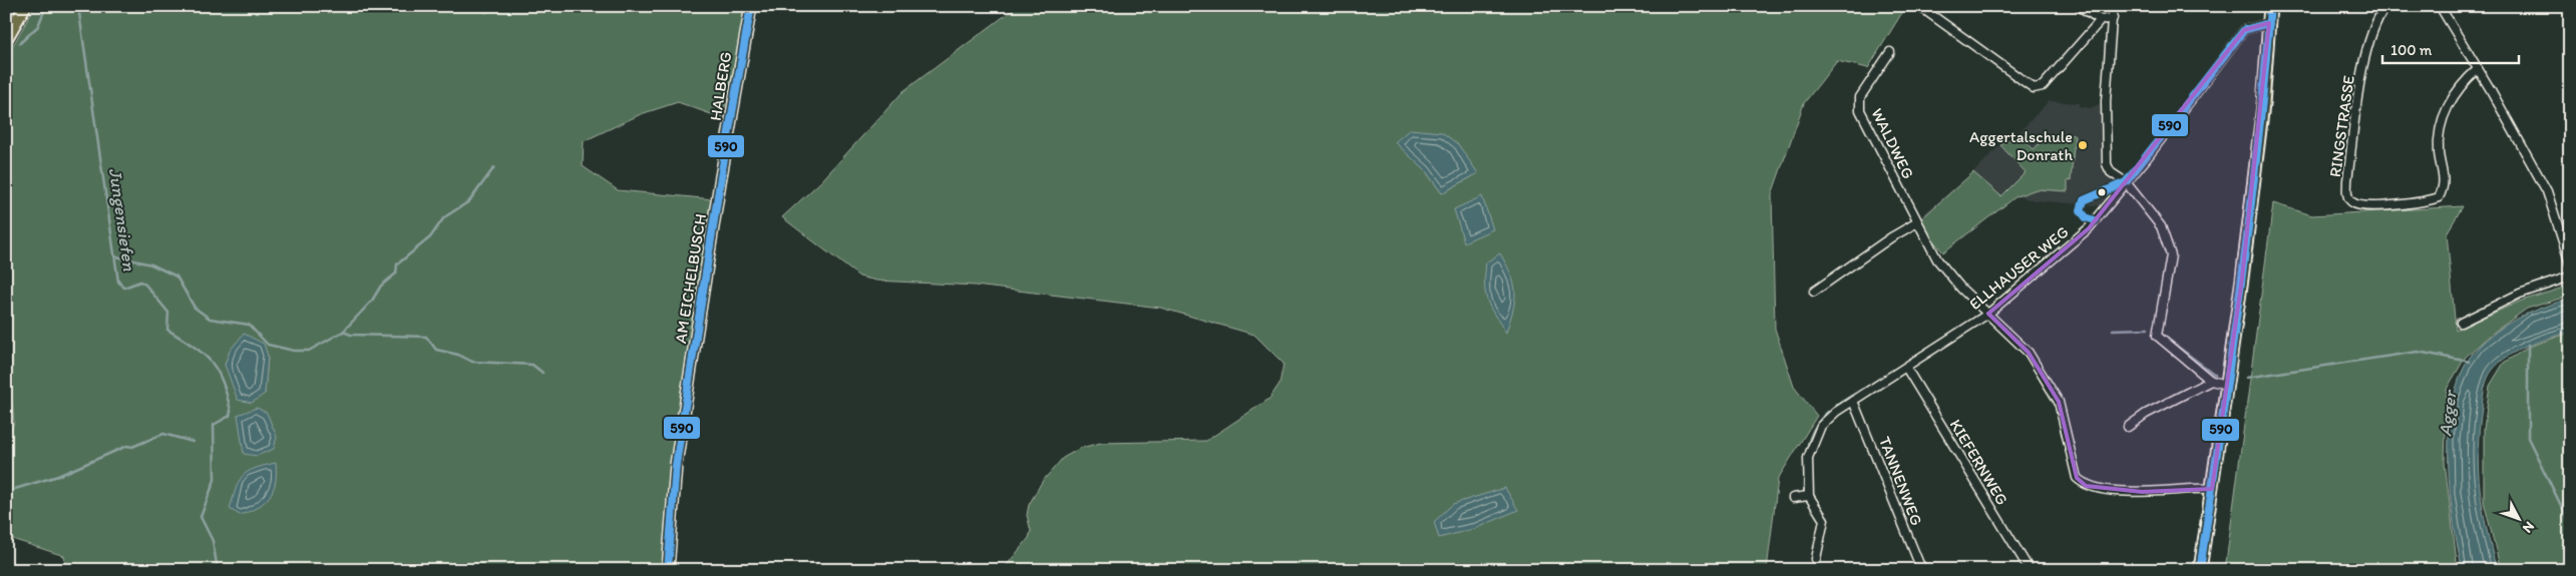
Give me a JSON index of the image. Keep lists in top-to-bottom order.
{
  "streets": {
    "street": [
      "HALBERG",
      "RINGSTRASSE",
      "WALDWEG",
      "ELLHAUSER WEG",
      "AM EICHELBUSCH",
      "KIEFERNWEG",
      "TANNENWEG"
    ]
  },
  "crossings": [
    ["HALBERG", "AM EICHELBUSCH"],
    ["WALDWEG", "ELLHAUSER WEG"],
    ["ELLHAUSER WEG", "KIEFERNWEG"],
    ["ELLHAUSER WEG", "TANNENWEG"]
  ],
  "water": ["Jungensiefen", "Agger"],
  "places": ["Aggertalschule Donrath"],
  "lines": ["transit line 590"],
  "scale_bar": "100 m",
  "north": "bottom right"
}
